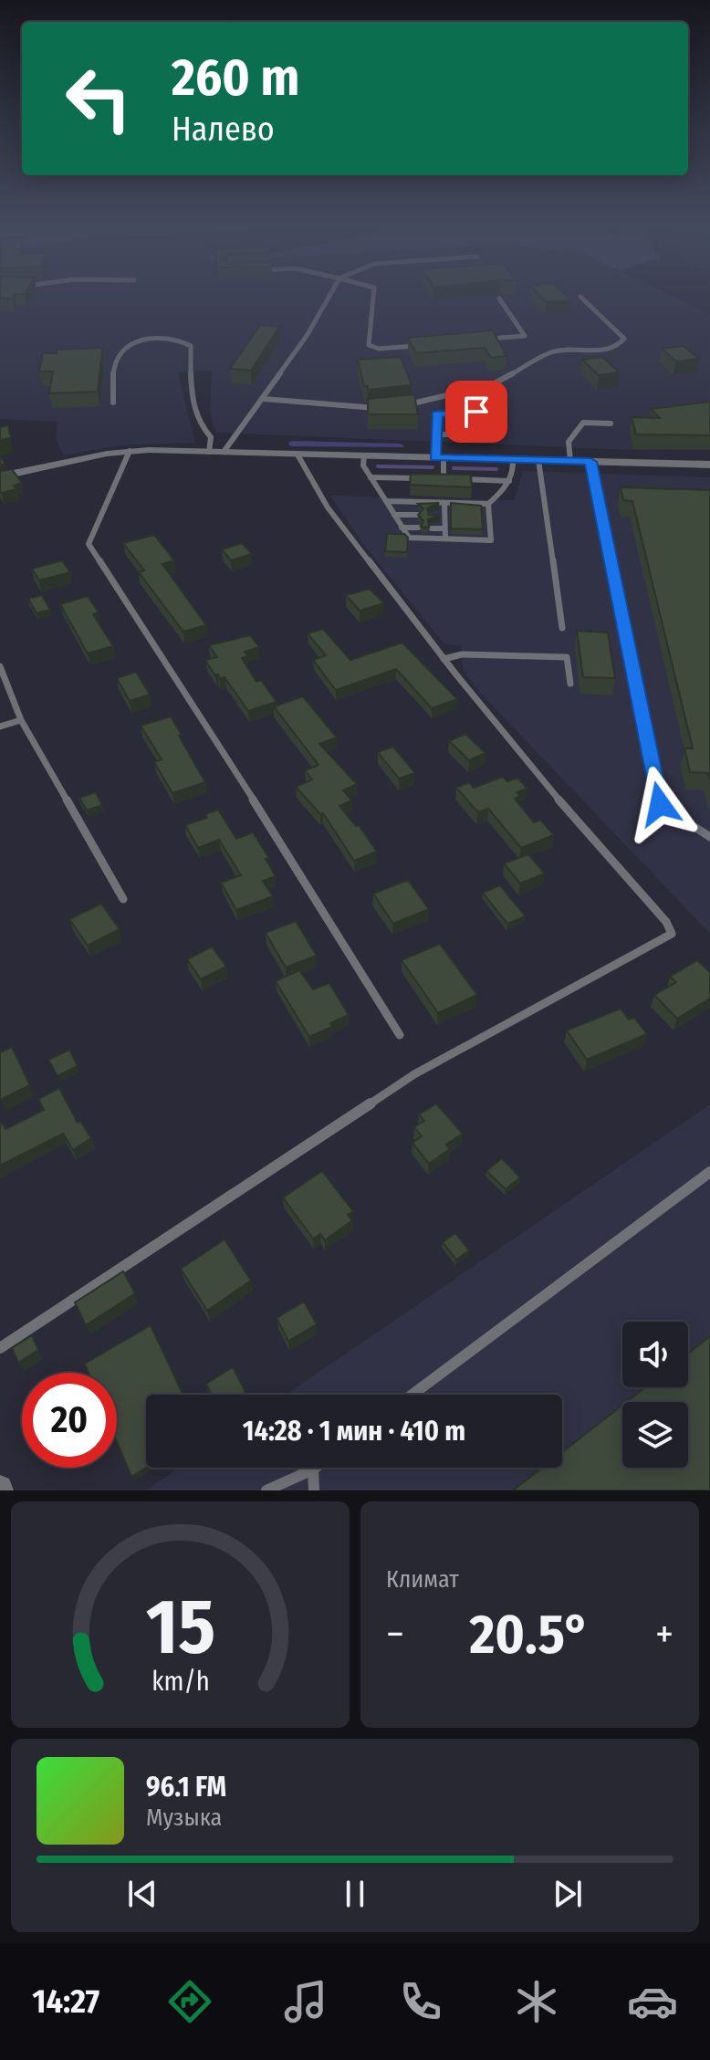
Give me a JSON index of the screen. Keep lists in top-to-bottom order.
{
  "page": {
    "turn": ["260 m", "Налево"],
    "limit": "20",
    "trip": "14:28 · 1 мин · 410 m",
    "tile": "Климат",
    "heat": ["−", "20.5°", "+"],
    "song": ["96.1 FM", "Музыка"],
    "tabs": "14:27",
    "gauge": ["15", "km/h"]
  }
}
